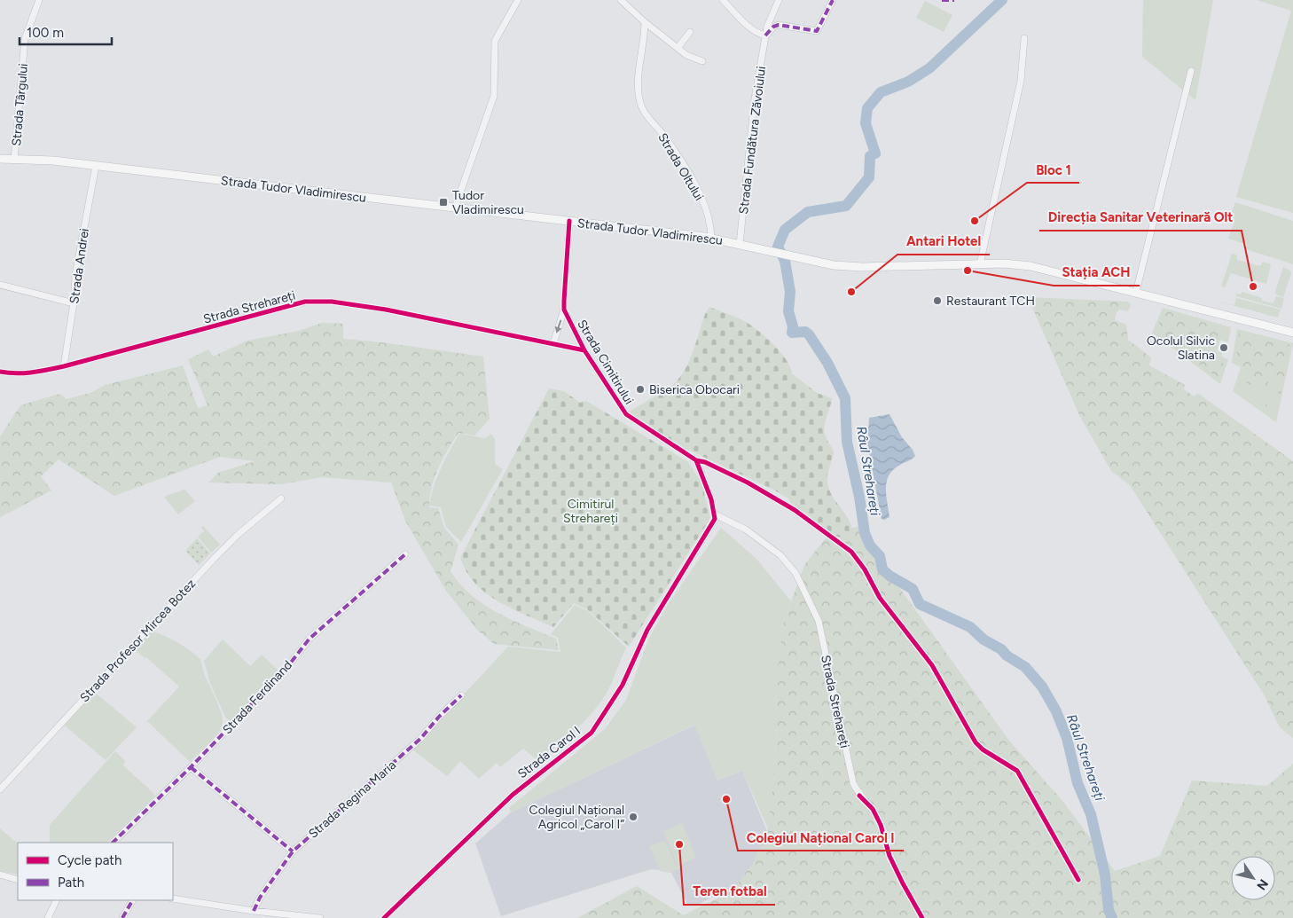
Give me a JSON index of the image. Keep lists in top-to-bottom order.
{
  "streets": {
    "main road": ["Strada Tudor Vladimirescu"],
    "street": [
      "Strada Târgului",
      "Strada Fundătura Zăvoiului",
      "Strada Oltului",
      "Strada Andrei",
      "Strada Strehareți",
      "Strada Cimitirului",
      "Strada Profesor Mircea Botez",
      "Strada Ferdinand",
      "Strada Carol I",
      "Strada Regina Maria"
    ]
  },
  "crossings": [
    ["Strada Târgului", "Strada Tudor Vladimirescu"],
    ["Strada Fundătura Zăvoiului", "Strada Tudor Vladimirescu"],
    ["Strada Oltului", "Strada Tudor Vladimirescu"],
    ["Strada Tudor Vladimirescu", "Strada Andrei"],
    ["Strada Tudor Vladimirescu", "Strada Cimitirului"],
    ["Strada Andrei", "Strada Strehareți"],
    ["Strada Strehareți", "Strada Cimitirului"],
    ["Strada Strehareți", "Strada Carol I"]
  ],
  "water": ["Râul Strehareți"],
  "parks": ["Cimitirul Strehareți"],
  "places": {
    "transit": ["Tudor Vladimirescu"],
    "other": [
      "Bloc 1",
      "Stația ACH",
      "Direcția Sanitar Veterinară Olt",
      "Antari Hotel",
      "Restaurant TCH",
      "Ocolul Silvic Slatina",
      "Biserica Obocari",
      "Colegiul Național Carol l",
      "Colegiul Național Agricol „Carol I”",
      "Teren fotbal"
    ]
  },
  "legend": ["Cycle path", "Path"],
  "scale_bar": "100 m",
  "north": "bottom right"
}
